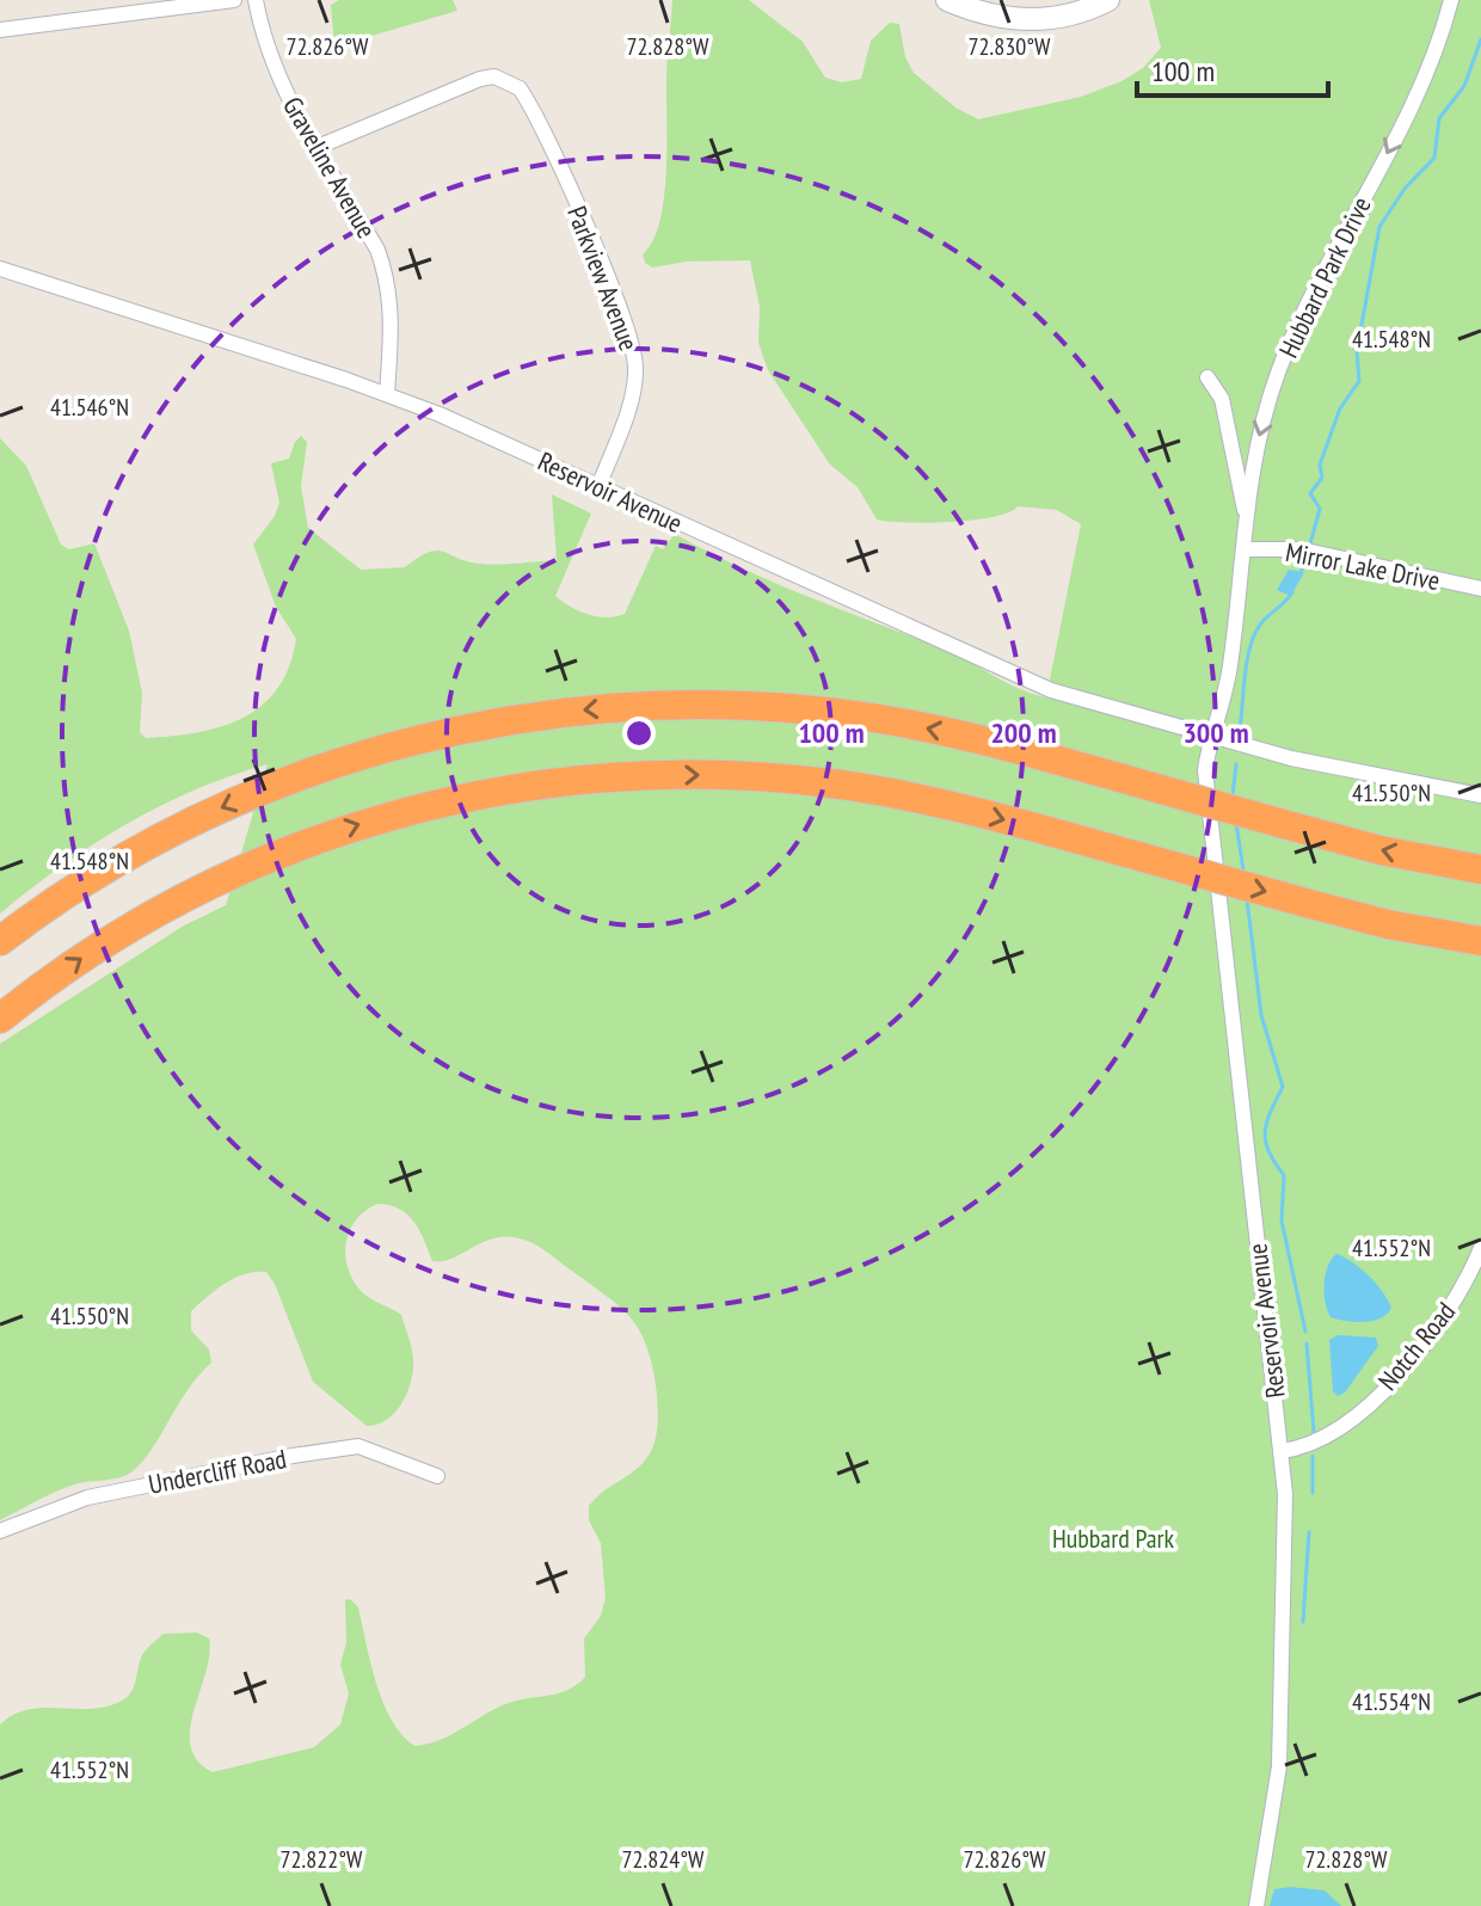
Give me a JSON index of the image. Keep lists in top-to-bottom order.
{
  "streets": {
    "street": [
      "Graveline Avenue",
      "Hubbard Park Drive",
      "Parkview Avenue",
      "Reservoir Avenue",
      "Mirror Lake Drive",
      "Notch Road",
      "Undercliff Road"
    ]
  },
  "crossings": [
    ["Graveline Avenue", "Parkview Avenue"],
    ["Graveline Avenue", "Reservoir Avenue"],
    ["Hubbard Park Drive", "Reservoir Avenue"],
    ["Hubbard Park Drive", "Mirror Lake Drive"],
    ["Parkview Avenue", "Reservoir Avenue"],
    ["Reservoir Avenue", "Notch Road"]
  ],
  "one_way": ["Hubbard Park Drive"],
  "parks": ["Hubbard Park"],
  "scale_bar": "100 m",
  "coordinates": [
    "72.826°W",
    "72.830°W",
    "72.828°W",
    "41.548°N",
    "41.546°N",
    "41.550°N",
    "41.552°N",
    "41.554°N",
    "72.822°W",
    "72.824°W"
  ],
  "rings": ["100 m", "200 m", "300 m"]
}
